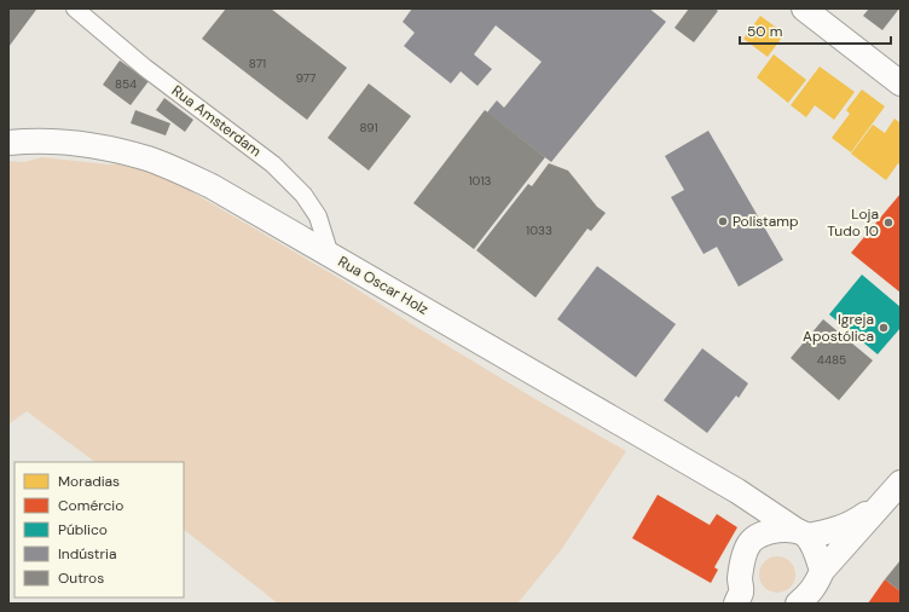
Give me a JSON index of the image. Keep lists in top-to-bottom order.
{
  "streets": {
    "street": ["Rua Amsterdam", "Rua Oscar Holz"]
  },
  "crossings": [
    ["Rua Amsterdam", "Rua Oscar Holz"]
  ],
  "places": ["Polistamp", "Loja Tudo 10", "Igreja Apostólica"],
  "house_numbers": [
    "871",
    "977",
    "854",
    "891",
    "1013",
    "1033",
    "4485"
  ],
  "legend": [
    "Moradias",
    "Comércio",
    "Público",
    "Indústria",
    "Outros"
  ],
  "scale_bar": "50 m"
}
